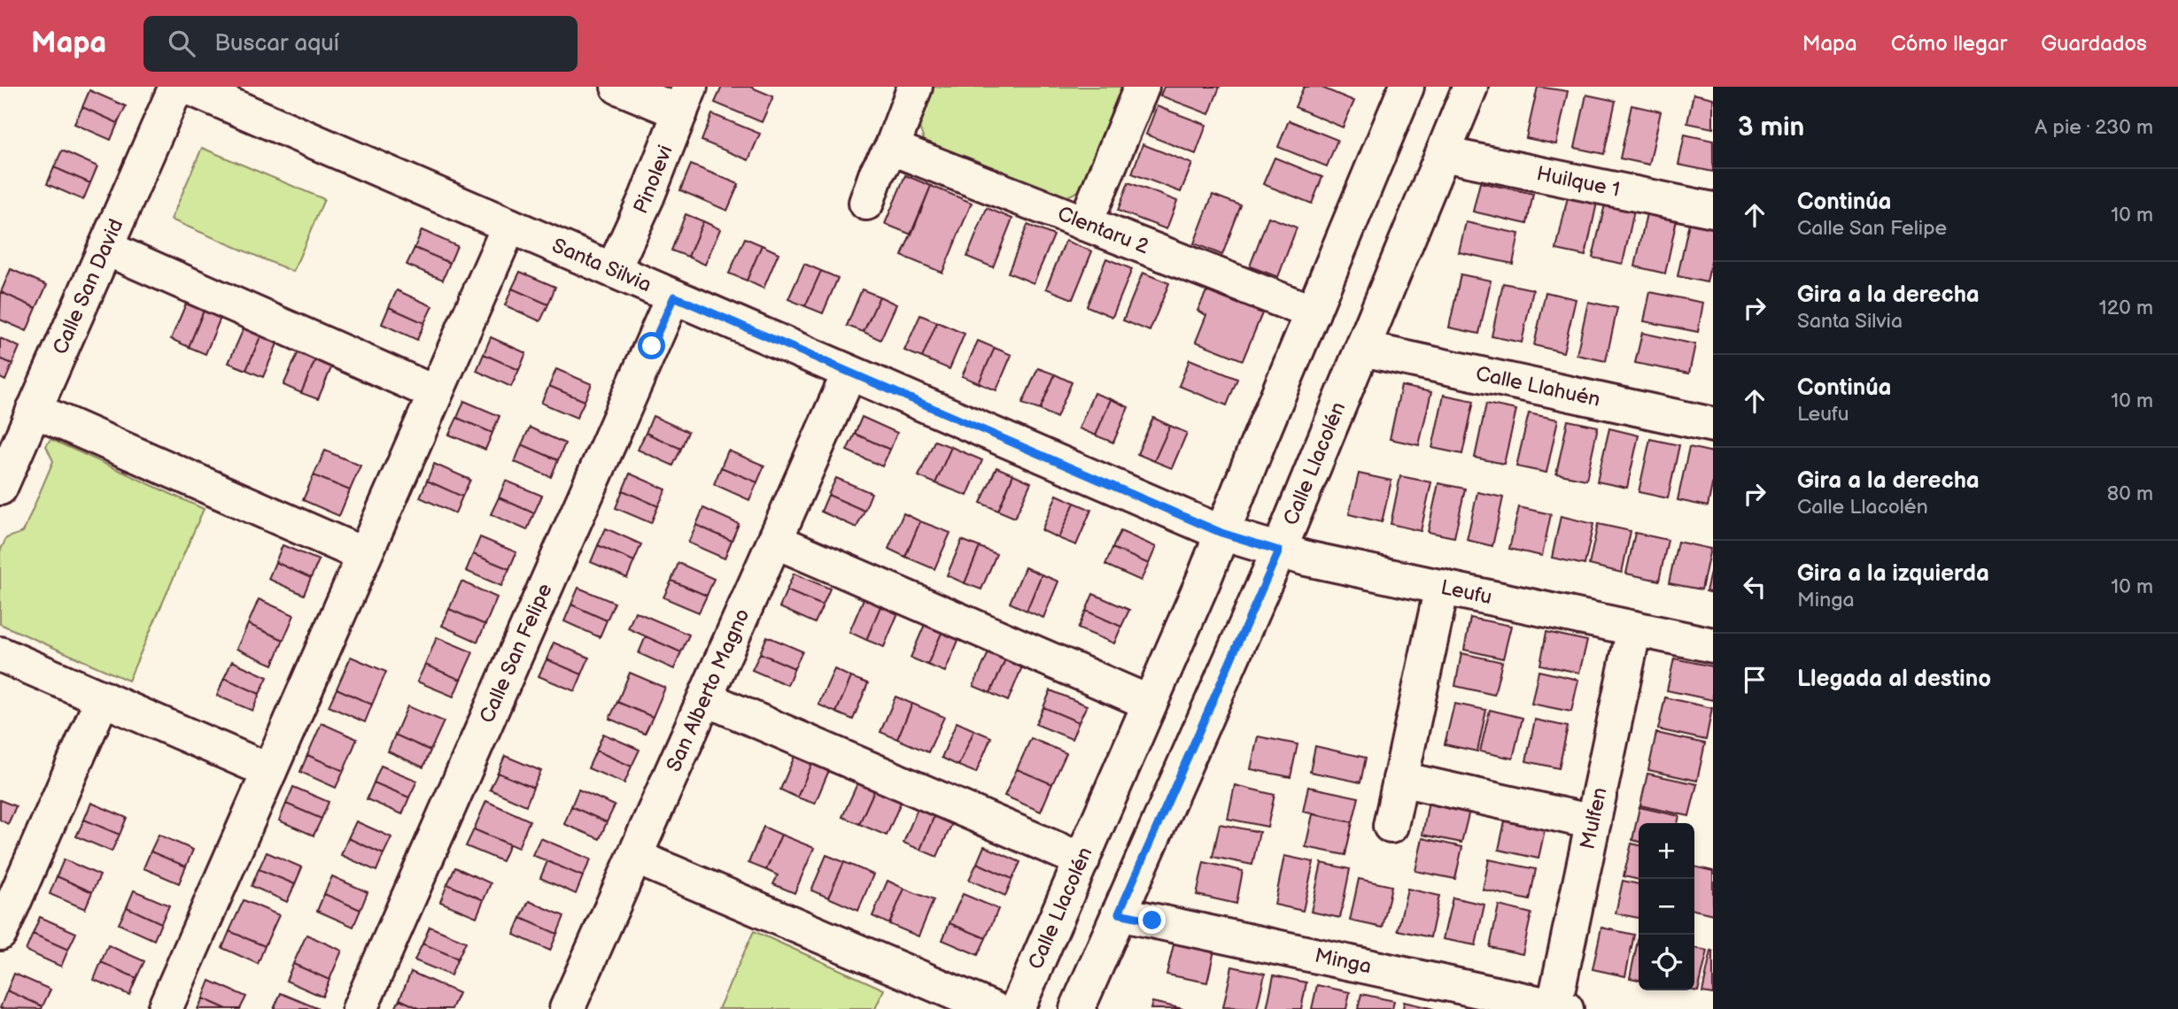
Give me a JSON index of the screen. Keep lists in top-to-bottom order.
{
  "streets": {
    "street": [
      "Pinolevi",
      "Huilque 1",
      "Clentaru 2",
      "Santa Silvia",
      "Calle San David",
      "Calle Llahuén",
      "Calle Llacolén",
      "Leufu",
      "Calle San Felipe",
      "San Alberto Magno",
      "Mulfen",
      "Minga"
    ]
  },
  "crossings": [
    ["Pinolevi", "Santa Silvia"],
    ["Huilque 1", "Calle Llacolén"],
    ["Clentaru 2", "Calle Llacolén"],
    ["Santa Silvia", "Calle Llacolén"],
    ["Santa Silvia", "Leufu"],
    ["Santa Silvia", "Calle San Felipe"],
    ["Santa Silvia", "San Alberto Magno"],
    ["Calle Llahuén", "Calle Llacolén"],
    ["Calle Llacolén", "Leufu"],
    ["Calle Llacolén", "Minga"],
    ["Leufu", "Mulfen"],
    ["Mulfen", "Minga"]
  ],
  "page": {
    "header": "Mapa",
    "search": "Buscar aquí",
    "nav": ["Mapa", "Cómo llegar", "Guardados"],
    "heading": ["3 min", "A pie · 230 m"],
    "list": [
      ["Continúa", "Calle San Felipe", "10 m"],
      ["Gira a la derecha", "Santa Silvia", "120 m"],
      ["Continúa", "Leufu", "10 m"],
      ["Gira a la derecha", "Calle Llacolén", "80 m"],
      ["Gira a la izquierda", "Minga", "10 m"],
      "Llegada al destino"
    ],
    "map_buttons": ["+", "−"]
  }
}
